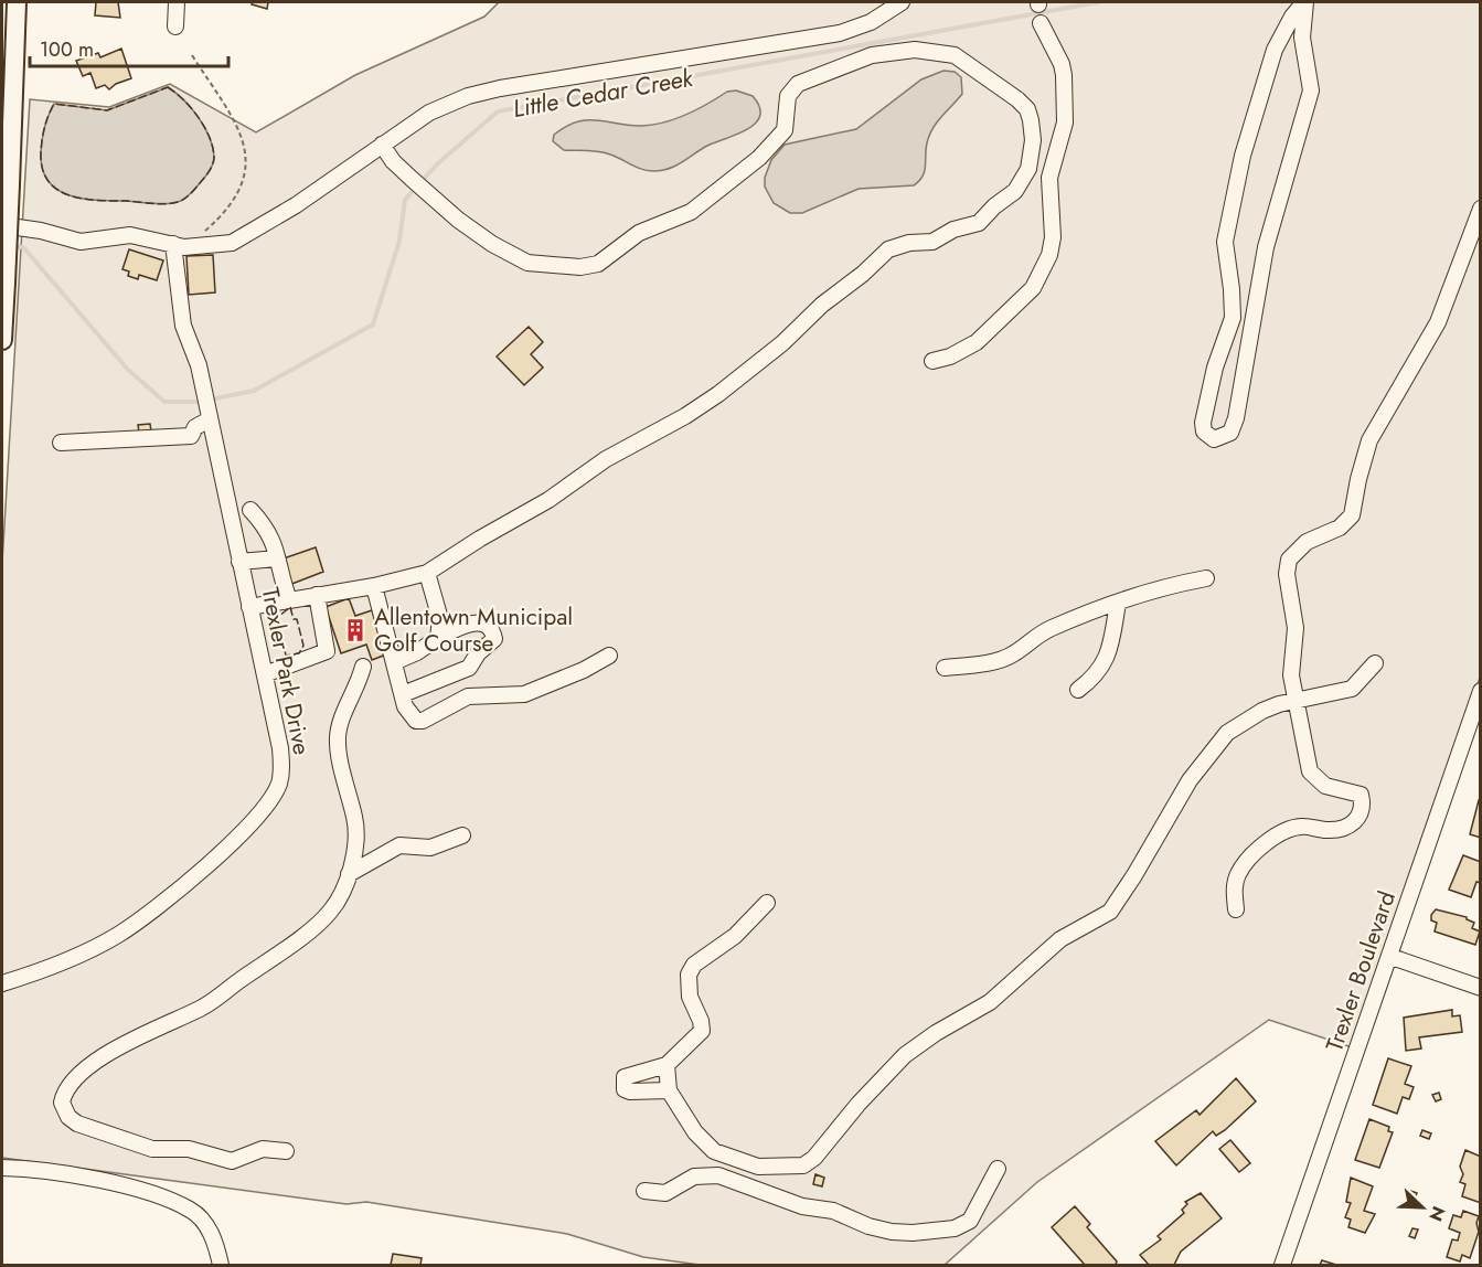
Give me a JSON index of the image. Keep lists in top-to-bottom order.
{
  "streets": {
    "street": ["Trexler Park Drive", "Trexler Boulevard"]
  },
  "water": ["Little Cedar Creek"],
  "places": {
    "building": ["Allentown Municipal Golf Course"]
  },
  "scale_bar": "100 m",
  "north": "bottom right"
}
